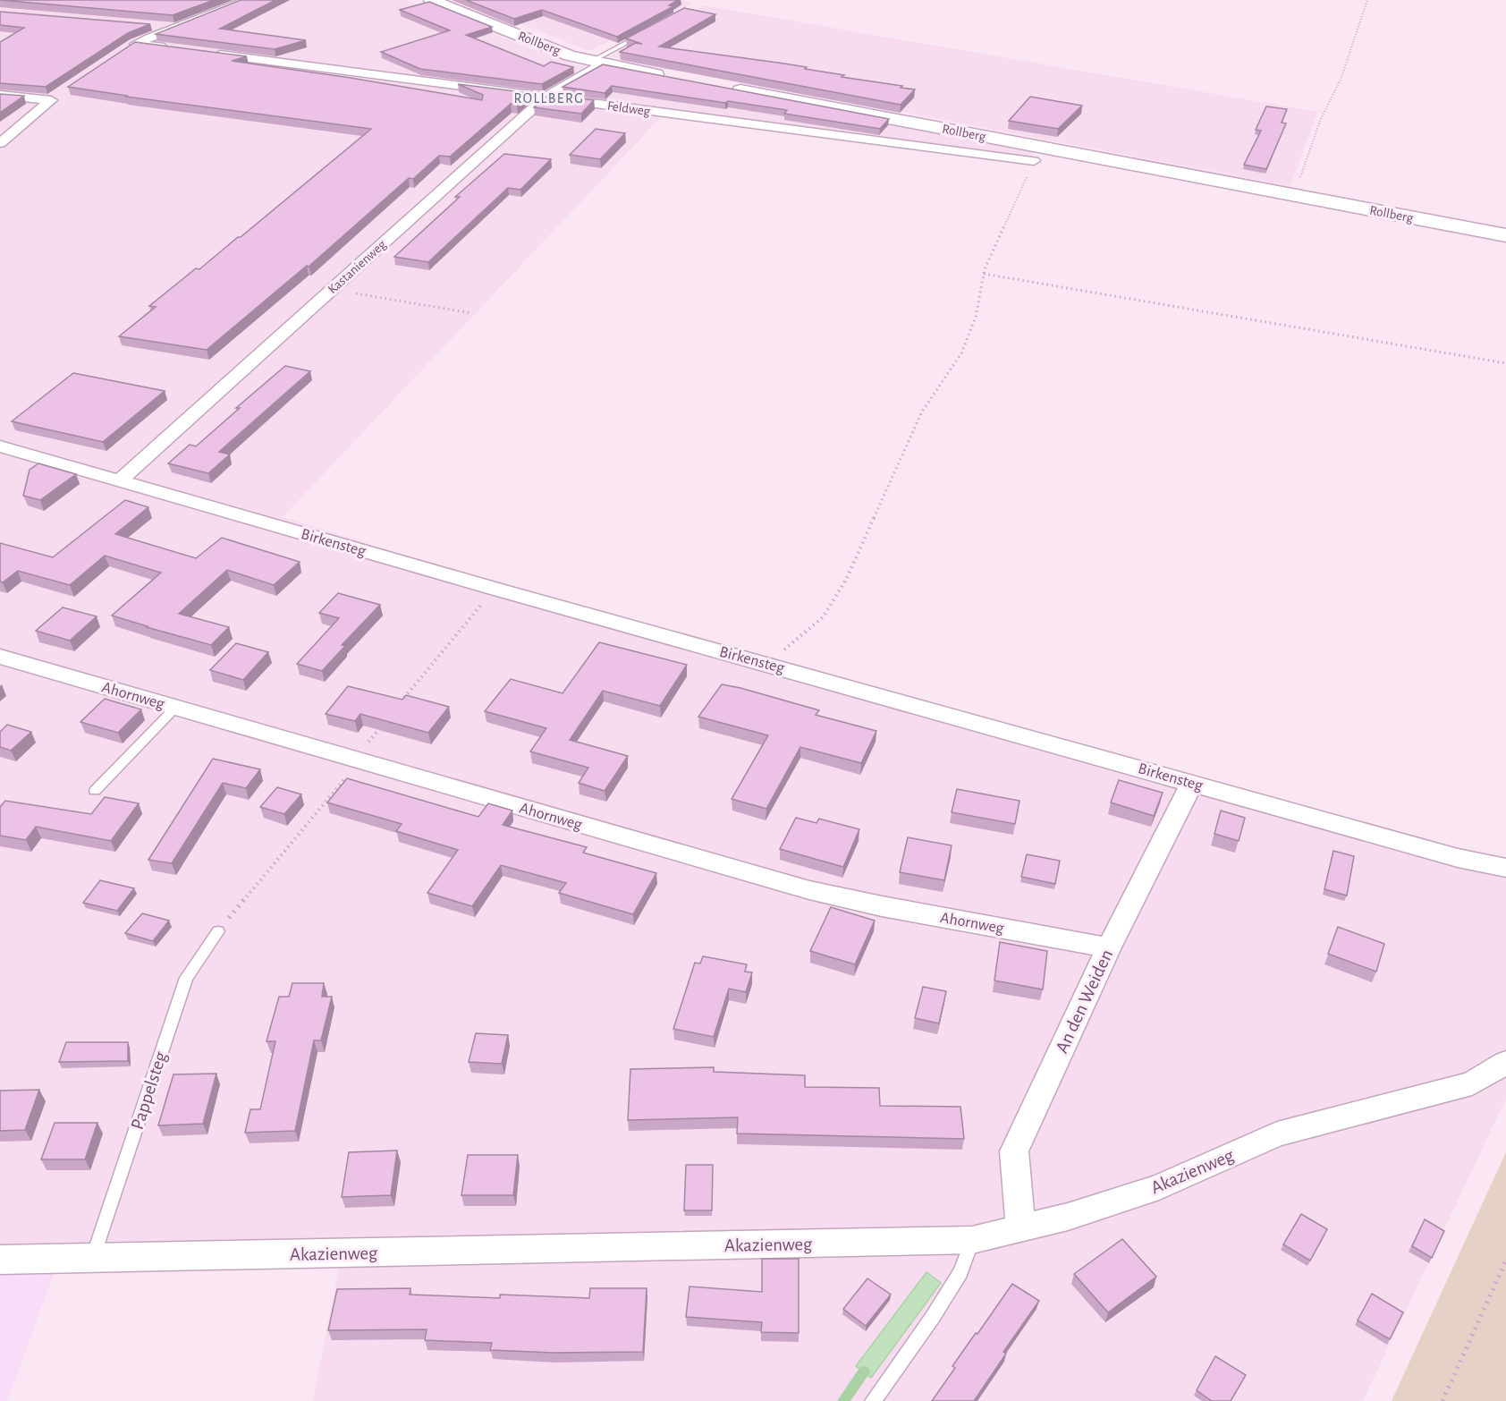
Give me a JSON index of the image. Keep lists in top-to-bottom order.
{
  "streets": {
    "main road": ["Rollberg"],
    "street": [
      "Feldweg",
      "Kastanienweg",
      "Birkensteg",
      "Ahornweg",
      "An den Weiden",
      "Akazienweg"
    ],
    "lane": ["Pappelsteg"]
  },
  "crossings": [
    ["Rollberg", "Kastanienweg"],
    ["Feldweg", "Kastanienweg"],
    ["Kastanienweg", "Birkensteg"],
    ["Birkensteg", "An den Weiden"],
    ["Ahornweg", "An den Weiden"],
    ["An den Weiden", "Akazienweg"],
    ["Pappelsteg", "Akazienweg"]
  ],
  "districts": ["ROLLBERG"]
}
